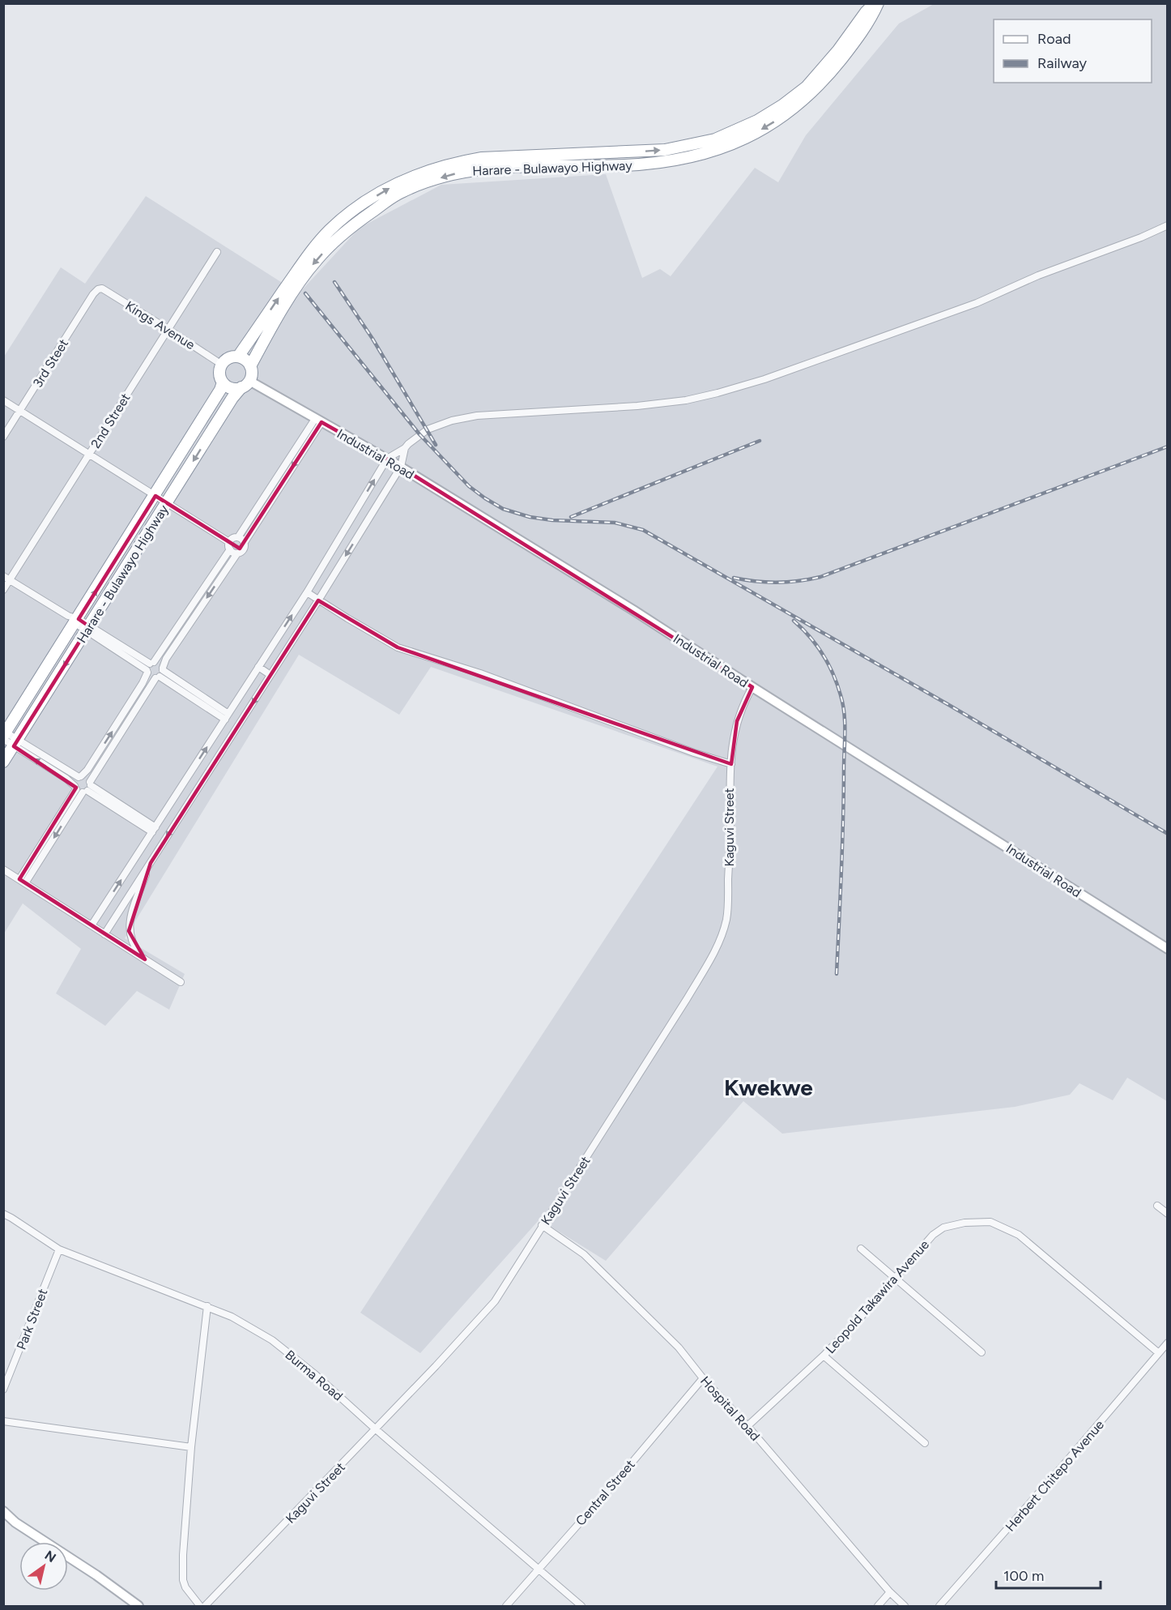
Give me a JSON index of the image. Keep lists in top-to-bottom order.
{
  "streets": {
    "highway": ["Harare - Bulawayo Highway"],
    "street": [
      "Kings Avenue",
      "3rd Steet",
      "2nd Street",
      "Industrial Road",
      "Kaguvi Street",
      "Leopold Takawira Avenue",
      "Park Street",
      "Burma Road",
      "Hospital Road",
      "Herbert Chitepo Avenue",
      "Central Street"
    ]
  },
  "crossings": [
    ["Harare - Bulawayo Highway", "Kings Avenue"],
    ["Harare - Bulawayo Highway", "Industrial Road"],
    ["Kings Avenue", "3rd Steet"],
    ["Kings Avenue", "2nd Street"],
    ["Kings Avenue", "Industrial Road"],
    ["Industrial Road", "Kaguvi Street"],
    ["Kaguvi Street", "Burma Road"],
    ["Kaguvi Street", "Hospital Road"],
    ["Leopold Takawira Avenue", "Hospital Road"],
    ["Leopold Takawira Avenue", "Herbert Chitepo Avenue"],
    ["Park Street", "Burma Road"],
    ["Burma Road", "Central Street"],
    ["Hospital Road", "Central Street"]
  ],
  "districts": ["Kwekwe"],
  "legend": ["Road", "Railway"],
  "scale_bar": "100 m",
  "north": "top right"
}
